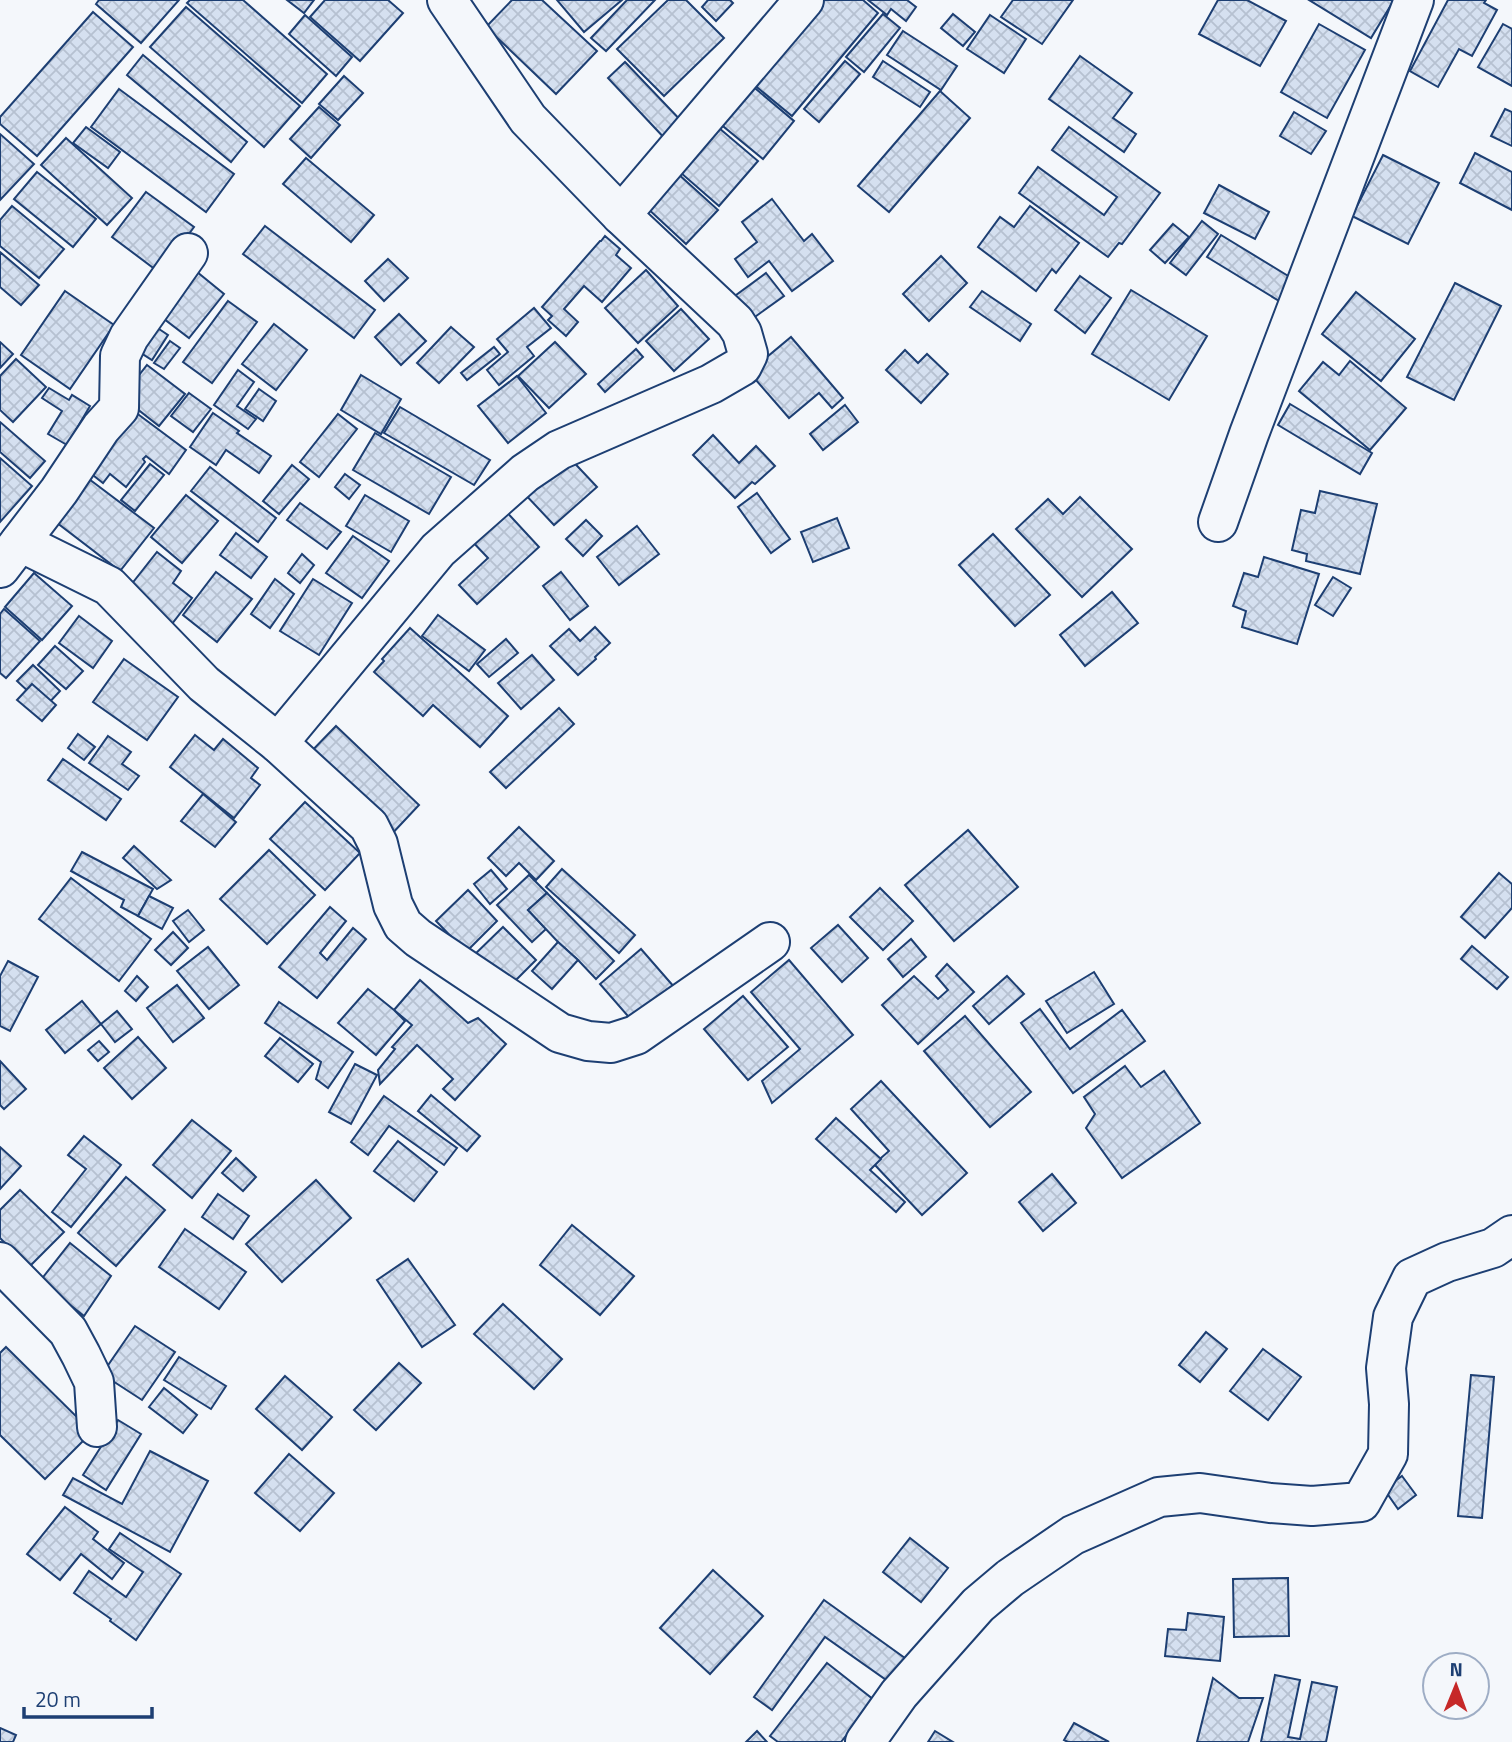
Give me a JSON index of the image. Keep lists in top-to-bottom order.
{
  "scale_bar": "20 m",
  "north": "top"
}
